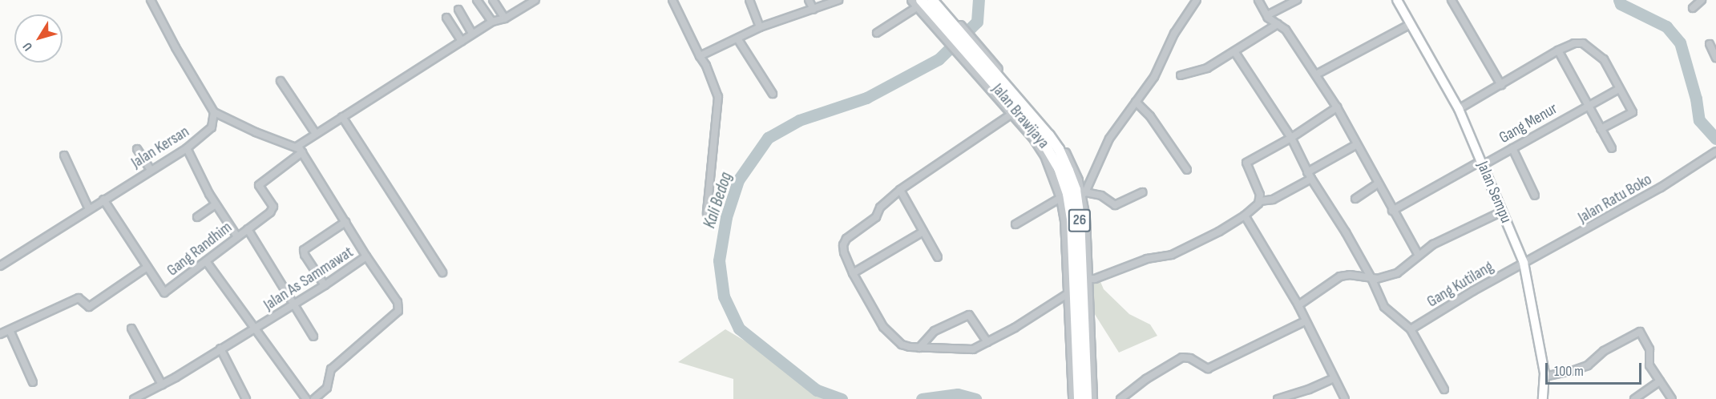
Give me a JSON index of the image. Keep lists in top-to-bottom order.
{
  "streets": {
    "highway": ["Jalan Brawijaya", "26"],
    "main road": ["Jalan Sempu"],
    "street": [
      "Gang Menur",
      "Jalan Kersan",
      "Jalan Ratu Boko",
      "Gang Randhim",
      "Jalan As Sammawat",
      "Gang Kutilang"
    ]
  },
  "crossings": [
    ["Gang Menur", "Jalan Sempu"],
    ["Jalan Kersan", "Gang Randhim"],
    ["Jalan Sempu", "Jalan Ratu Boko"],
    ["Jalan Sempu", "Gang Kutilang"],
    ["Jalan Ratu Boko", "Gang Kutilang"],
    ["Gang Randhim", "Jalan As Sammawat"]
  ],
  "water": ["Kali Bedog"],
  "scale_bar": "100 m",
  "north": "bottom left"
}
